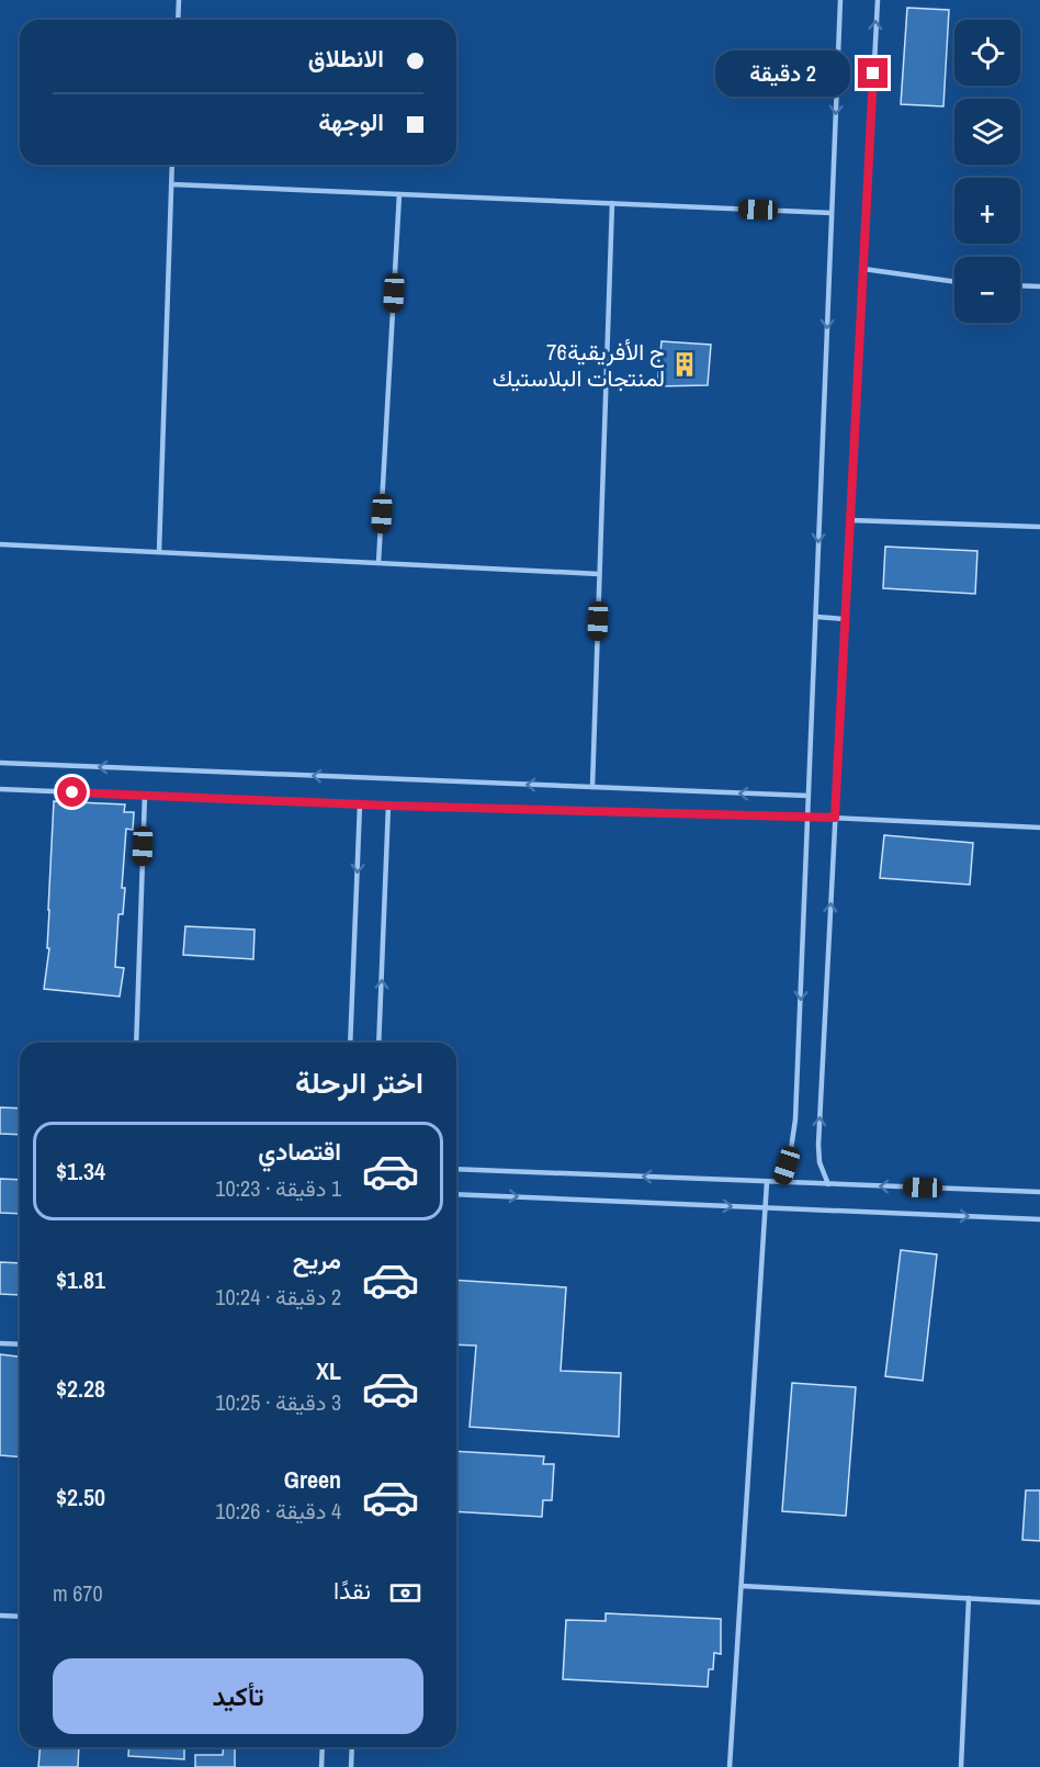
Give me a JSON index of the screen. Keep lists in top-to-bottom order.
{
  "places": {
    "building": ["76ج الأفريقية لمنتجات البلاستيك"]
  },
  "page": {
    "map_buttons": ["+", "−"],
    "banner": ["الانطلاق", "الوجهة"],
    "bubble": "2 دقيقة",
    "heading": "اختر الرحلة",
    "list": [
      {
        "name": "اقتصادي",
        "note": "1 دقيقة · 10:23",
        "value": "$1.34"
      },
      {
        "name": "مريح",
        "note": "2 دقيقة · 10:24",
        "value": "$1.81"
      },
      {
        "name": "XL",
        "note": "3 دقيقة · 10:25",
        "value": "$2.28"
      },
      {
        "name": "Green",
        "note": "4 دقيقة · 10:26",
        "value": "$2.50"
      }
    ],
    "pay": ["نقدًا", "670 m"],
    "buttons": "تأكيد"
  }
}
